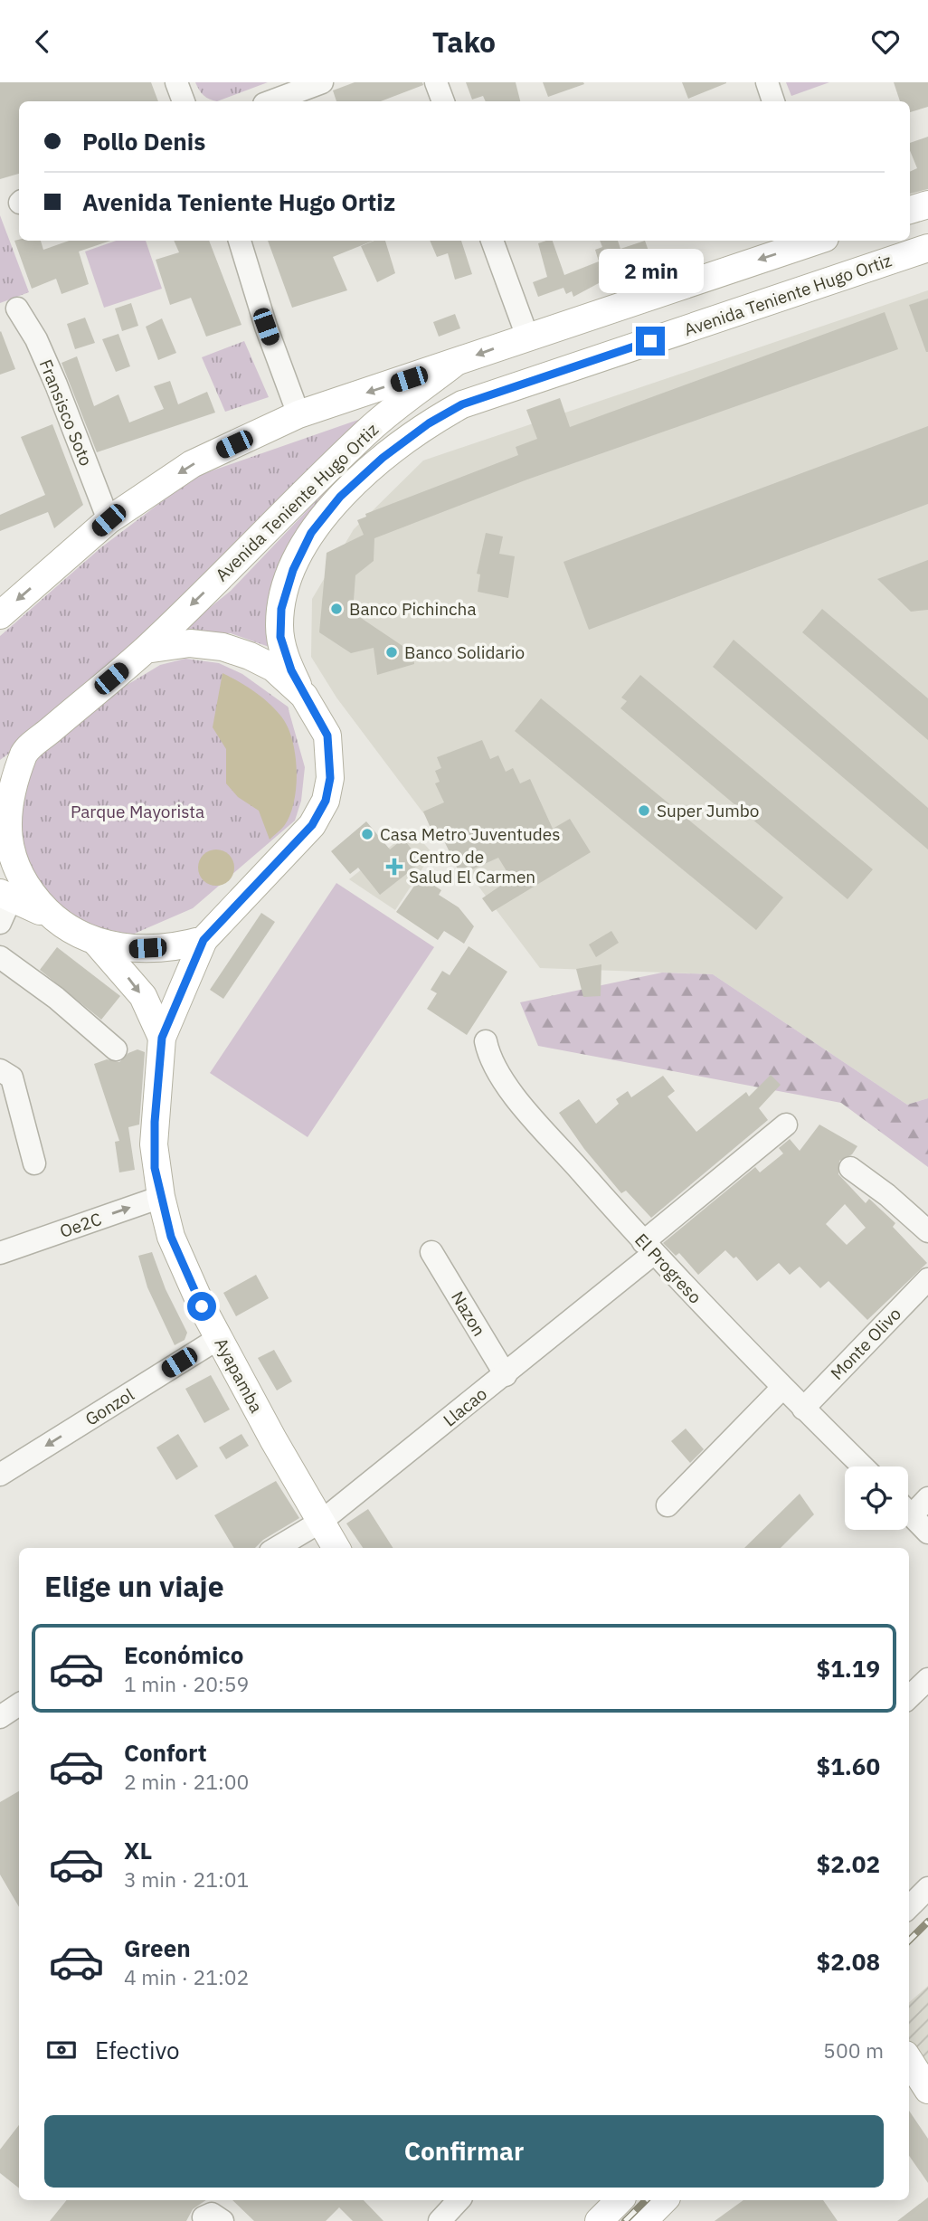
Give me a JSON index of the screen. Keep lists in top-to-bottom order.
{
  "streets": {
    "main road": ["Avenida Teniente Hugo Ortiz", "Ayapamba"],
    "street": [
      "Fransisco Soto",
      "Oe2C",
      "El Progreso",
      "Nazon",
      "Monte Olivo",
      "Gonzol",
      "Llacao"
    ]
  },
  "crossings": [
    ["Avenida Teniente Hugo Ortiz", "Fransisco Soto"],
    ["Oe2C", "Ayapamba"],
    ["El Progreso", "Monte Olivo"],
    ["El Progreso", "Llacao"],
    ["Nazon", "Llacao"],
    ["Ayapamba", "Gonzol"],
    ["Ayapamba", "Llacao"]
  ],
  "one_way": ["Avenida Teniente Hugo Ortiz", "Oe2C", "Gonzol"],
  "parks": ["Parque Mayorista"],
  "places": {
    "other": [
      "Banco Pichincha",
      "Banco Solidario",
      "Super Jumbo",
      "Casa Metro Juventudes"
    ],
    "health": ["Centro de Salud El Carmen"]
  },
  "page": {
    "header": "Tako",
    "banner": ["Pollo Denis", "Avenida Teniente Hugo Ortiz"],
    "bubble": "2 min",
    "heading": "Elige un viaje",
    "list": [
      {
        "name": "Económico",
        "note": "1 min · 20:59",
        "value": "$1.19"
      },
      {
        "name": "Confort",
        "note": "2 min · 21:00",
        "value": "$1.60"
      },
      {
        "name": "XL",
        "note": "3 min · 21:01",
        "value": "$2.02"
      },
      {
        "name": "Green",
        "note": "4 min · 21:02",
        "value": "$2.08"
      }
    ],
    "pay": ["Efectivo", "500 m"],
    "buttons": "Confirmar"
  }
}
